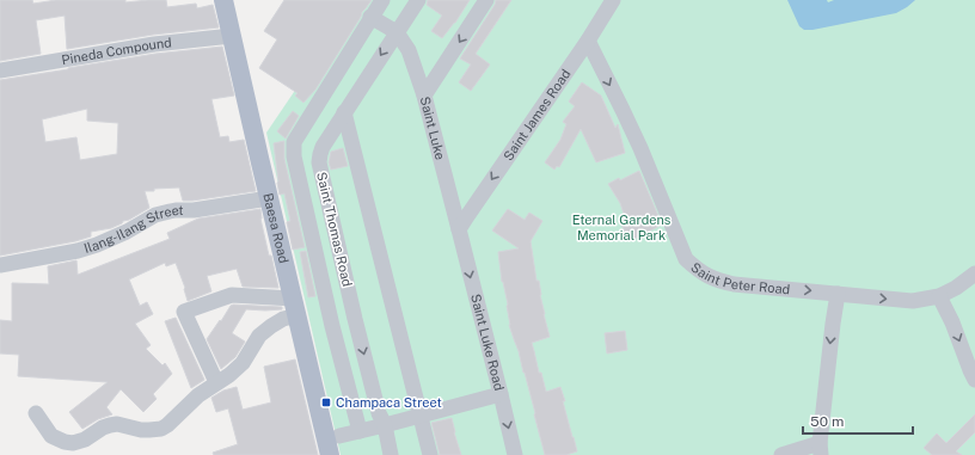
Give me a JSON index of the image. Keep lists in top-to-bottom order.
{
  "streets": {
    "main road": ["Baesa Road"],
    "street": [
      "Pineda Compound",
      "Saint James Road",
      "Saint Luke",
      "Saint Thomas Road",
      "Ilang-Ilang Street",
      "Saint Peter Road",
      "Saint Luke Road"
    ]
  },
  "crossings": [
    ["Pineda Compound", "Baesa Road"],
    ["Saint James Road", "Saint Luke"],
    ["Saint James Road", "Saint Peter Road"],
    ["Saint James Road", "Saint Luke Road"],
    ["Saint Luke", "Saint Thomas Road"],
    ["Saint Luke", "Saint Luke Road"],
    ["Baesa Road", "Ilang-Ilang Street"]
  ],
  "one_way": ["Saint Peter Road"],
  "parks": ["Eternal Gardens Memorial Park"],
  "places": {
    "transit": ["Champaca Street"]
  },
  "scale_bar": "50 m"
}
